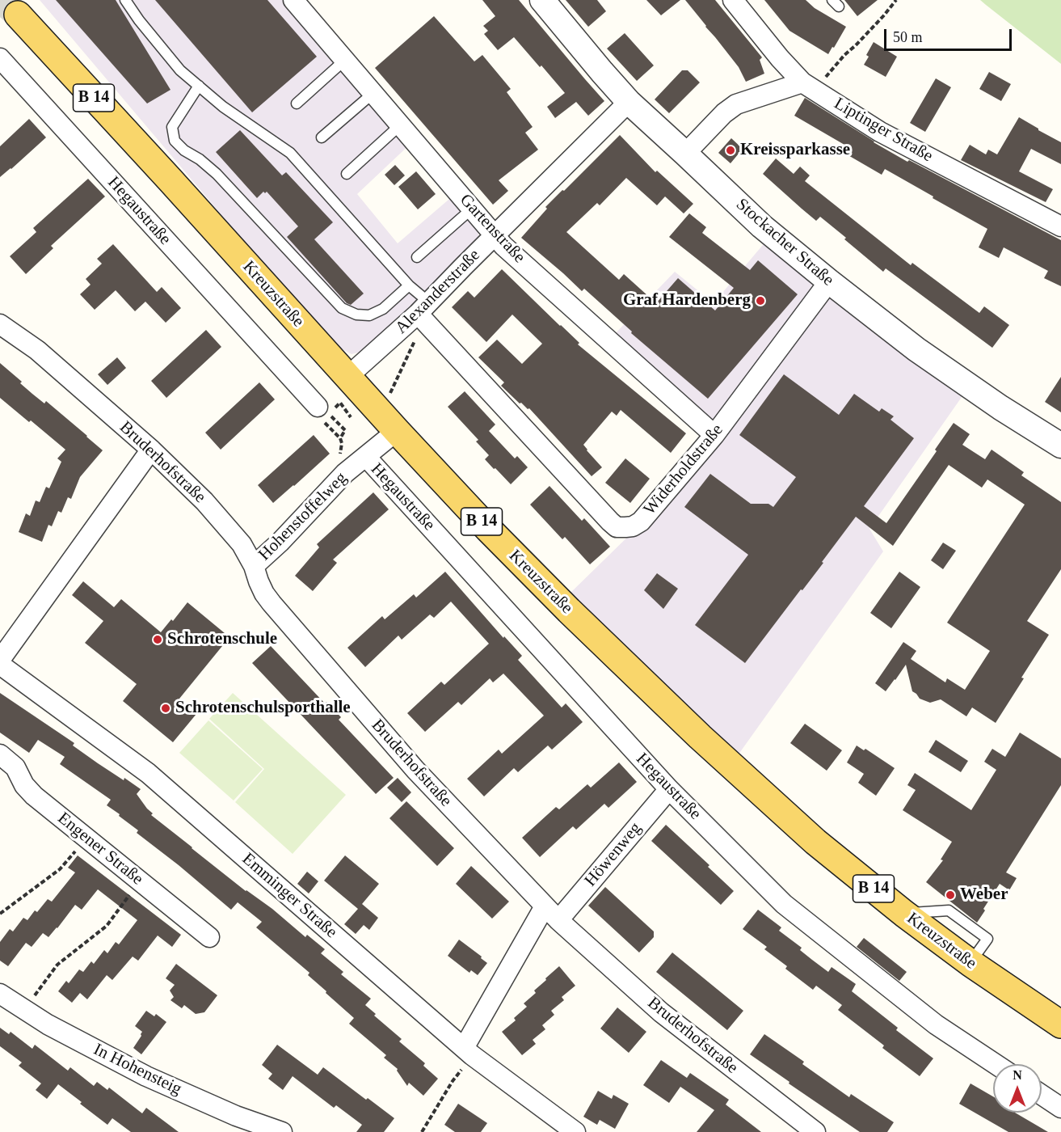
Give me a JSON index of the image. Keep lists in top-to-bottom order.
{
  "streets": {
    "main road": ["B 14", "Kreuzstraße"],
    "street": [
      "Liptinger Straße",
      "Hegaustraße",
      "Gartenstraße",
      "Stockacher Straße",
      "Alexanderstraße",
      "Bruderhofstraße",
      "Widerholdstraße",
      "Hohenstoffelweg",
      "Engener Straße",
      "Höwenweg",
      "Emminger Straße",
      "In Hohensteig"
    ]
  },
  "crossings": [
    ["Hegaustraße", "Hohenstoffelweg"],
    ["Hegaustraße", "Höwenweg"],
    ["Gartenstraße", "Alexanderstraße"],
    ["Gartenstraße", "Widerholdstraße"],
    ["Stockacher Straße", "Alexanderstraße"],
    ["Stockacher Straße", "Widerholdstraße"],
    ["Alexanderstraße", "Kreuzstraße"],
    ["Alexanderstraße", "Widerholdstraße"],
    ["Kreuzstraße", "Hohenstoffelweg"],
    ["Bruderhofstraße", "Hohenstoffelweg"],
    ["Bruderhofstraße", "Höwenweg"]
  ],
  "places": [
    "Kreissparkasse",
    "Graf Hardenberg",
    "Schrotenschule",
    "Schrotenschulsporthalle",
    "Weber"
  ],
  "scale_bar": "50 m",
  "north": "top"
}
